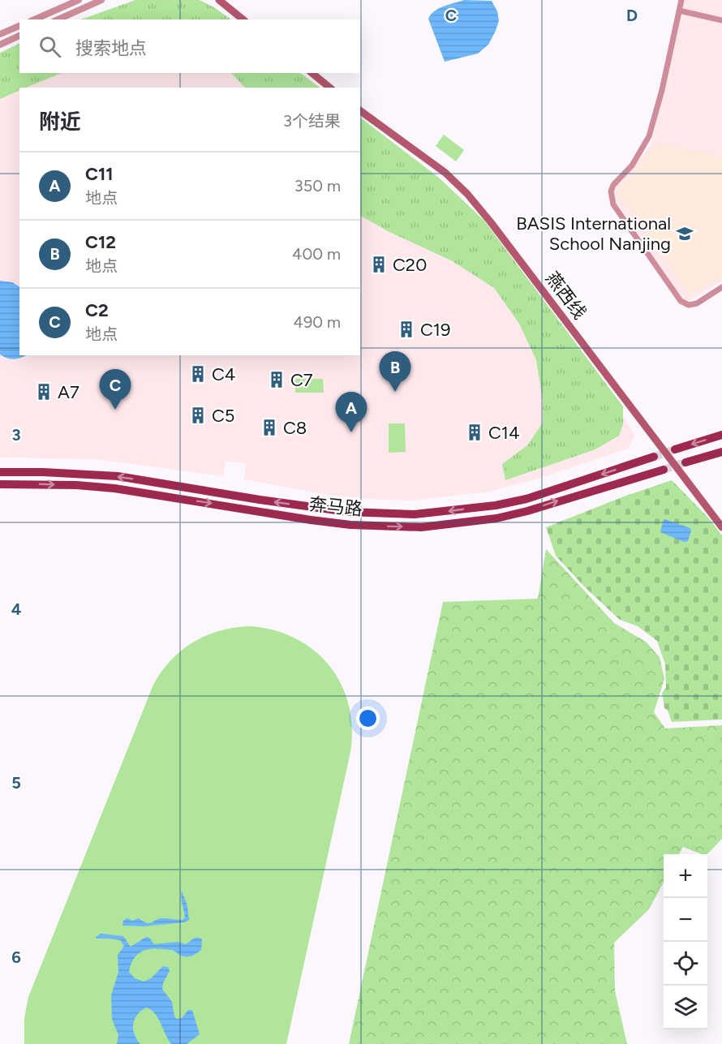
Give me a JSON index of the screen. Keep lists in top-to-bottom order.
{
  "streets": {
    "main road": ["燕西线", "奔马路"]
  },
  "places": {
    "school or university": ["BASIS International School Nanjing"],
    "building": [
      "C20",
      "C19",
      "C4",
      "C7",
      "A7",
      "C5",
      "C8",
      "C14"
    ]
  },
  "page": {
    "search": "搜索地点",
    "heading": ["附近", "3个结果"],
    "list": [
      {
        "mark": "A",
        "name": "C11",
        "note": "地点",
        "value": "350 m"
      },
      {
        "mark": "B",
        "name": "C12",
        "note": "地点",
        "value": "400 m"
      },
      {
        "mark": "C",
        "name": "C2",
        "note": "地点",
        "value": "490 m"
      }
    ],
    "pins": ["B", "C", "A"],
    "map_buttons": ["+", "−"]
  },
  "grid": {
    "columns": ["C", "D"],
    "rows": [
      "3",
      "4",
      "5",
      "6"
    ]
  }
}
